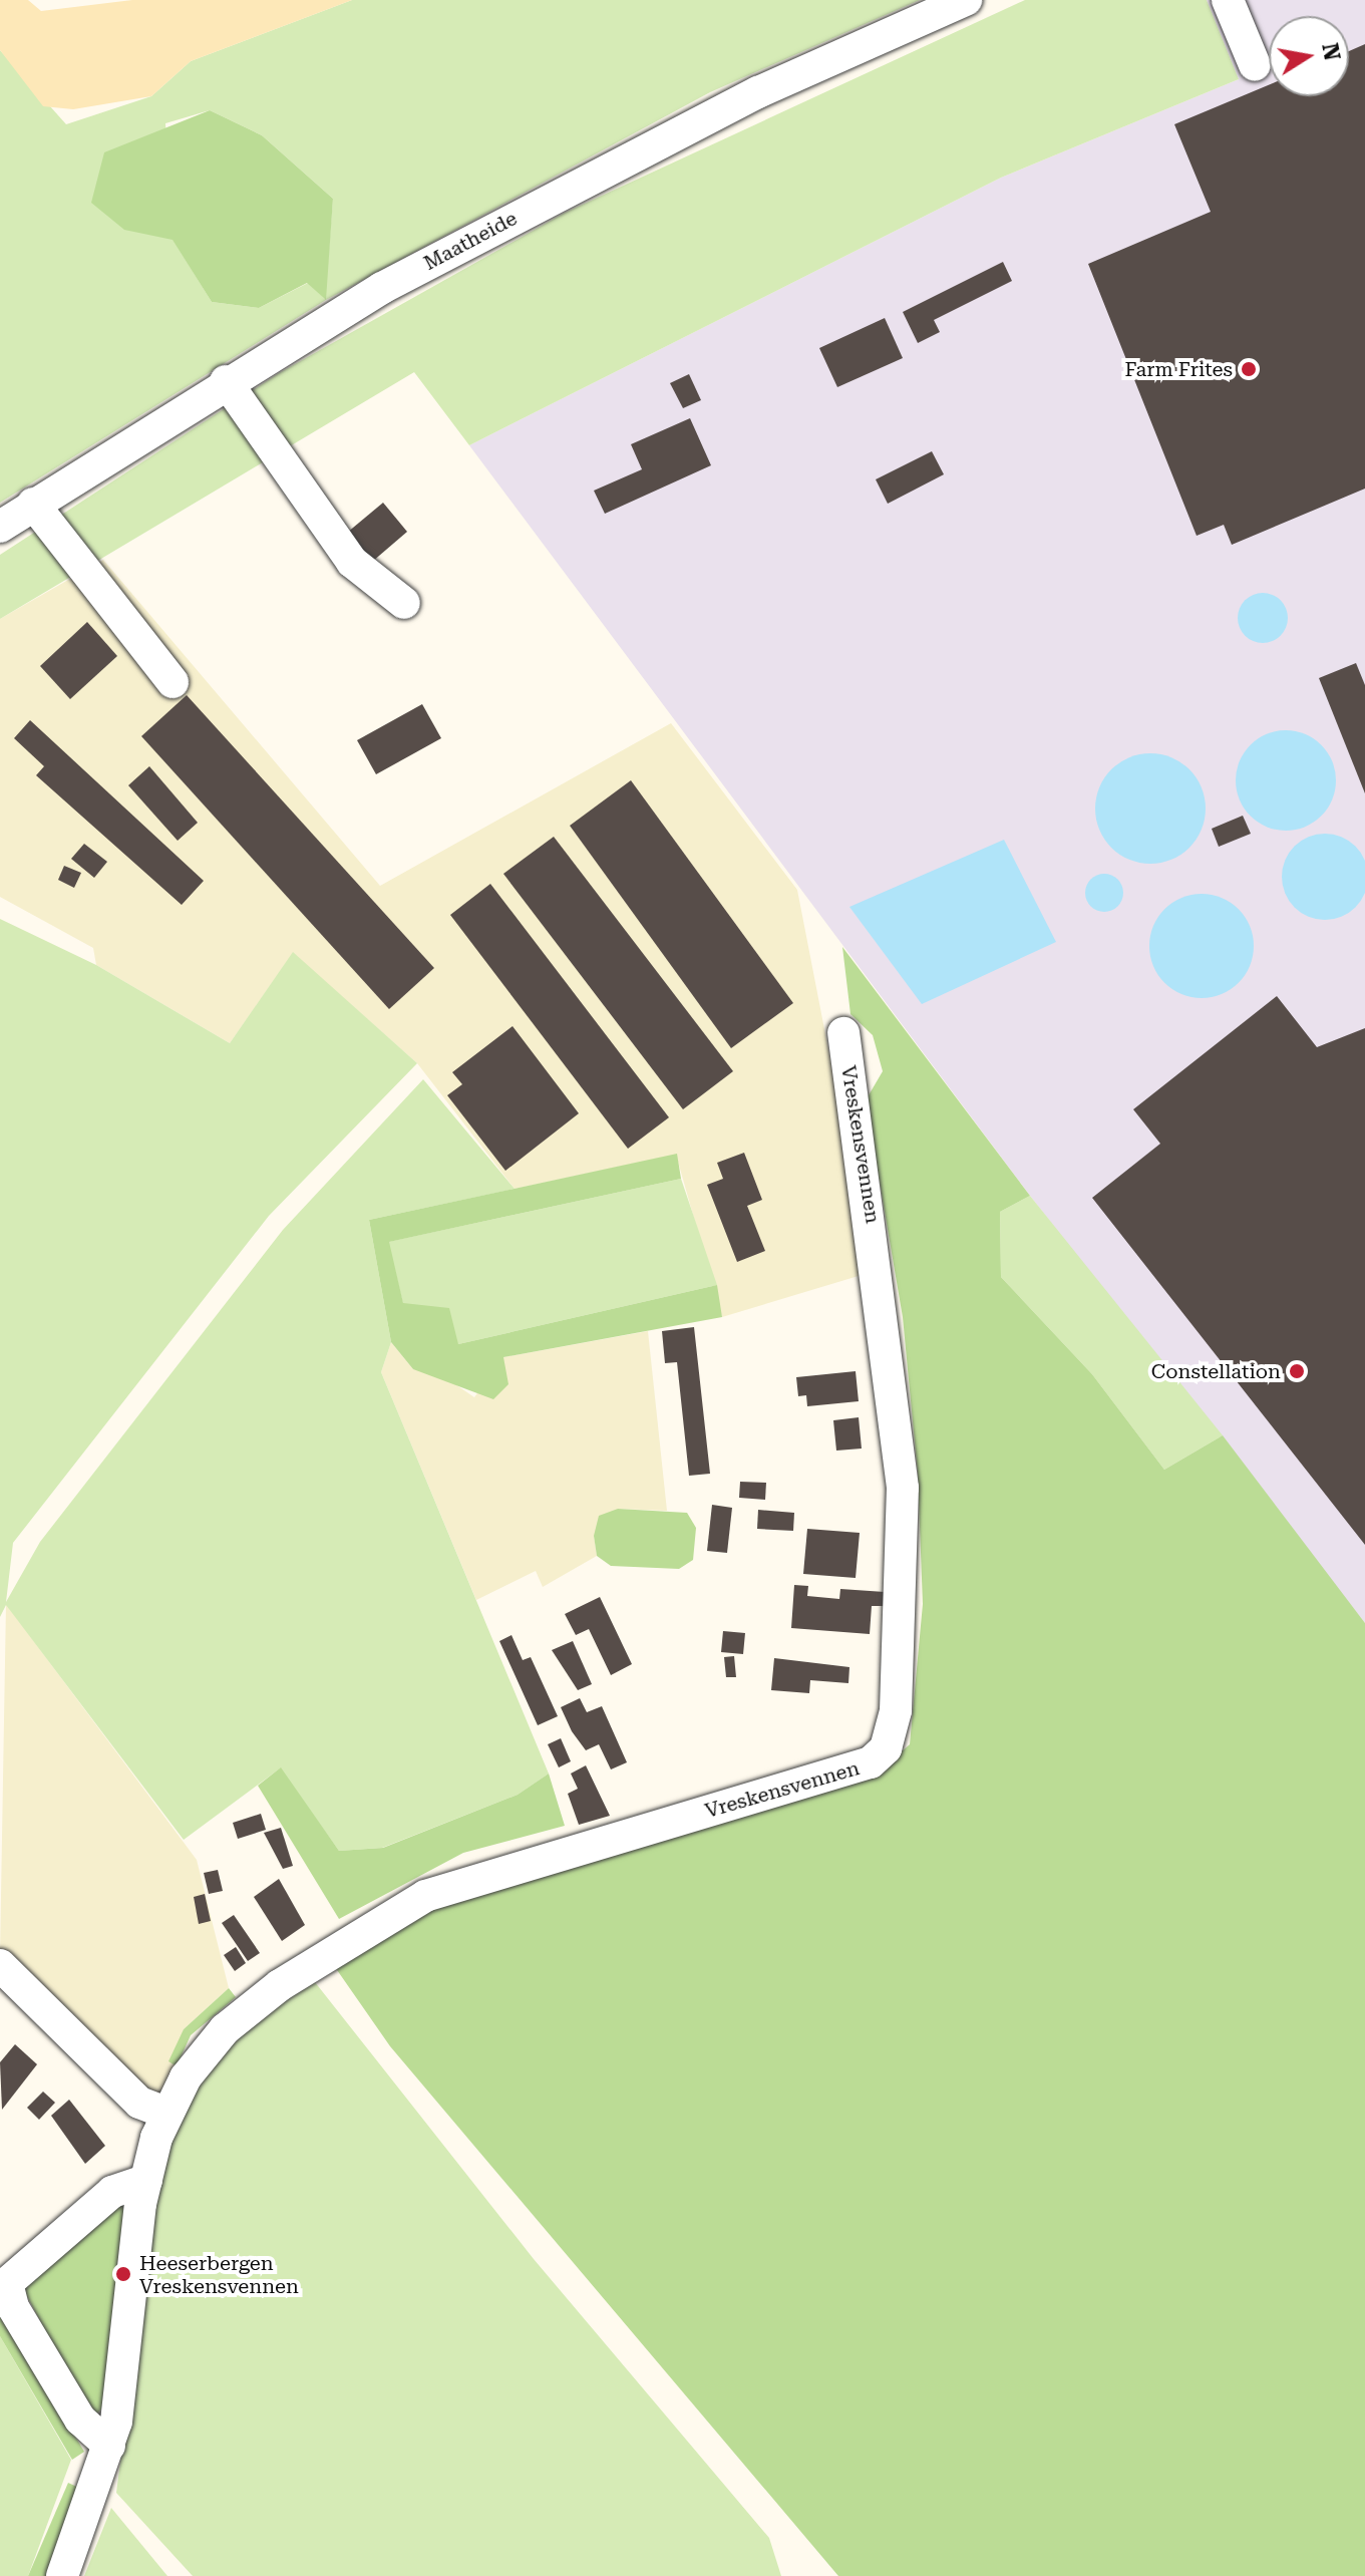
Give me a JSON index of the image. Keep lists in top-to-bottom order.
{
  "streets": {
    "street": ["Maatheide", "Vreskensvennen"]
  },
  "places": ["Farm Frites", "Constellation", "Heeserbergen Vreskensvennen"],
  "north": "right"
}
